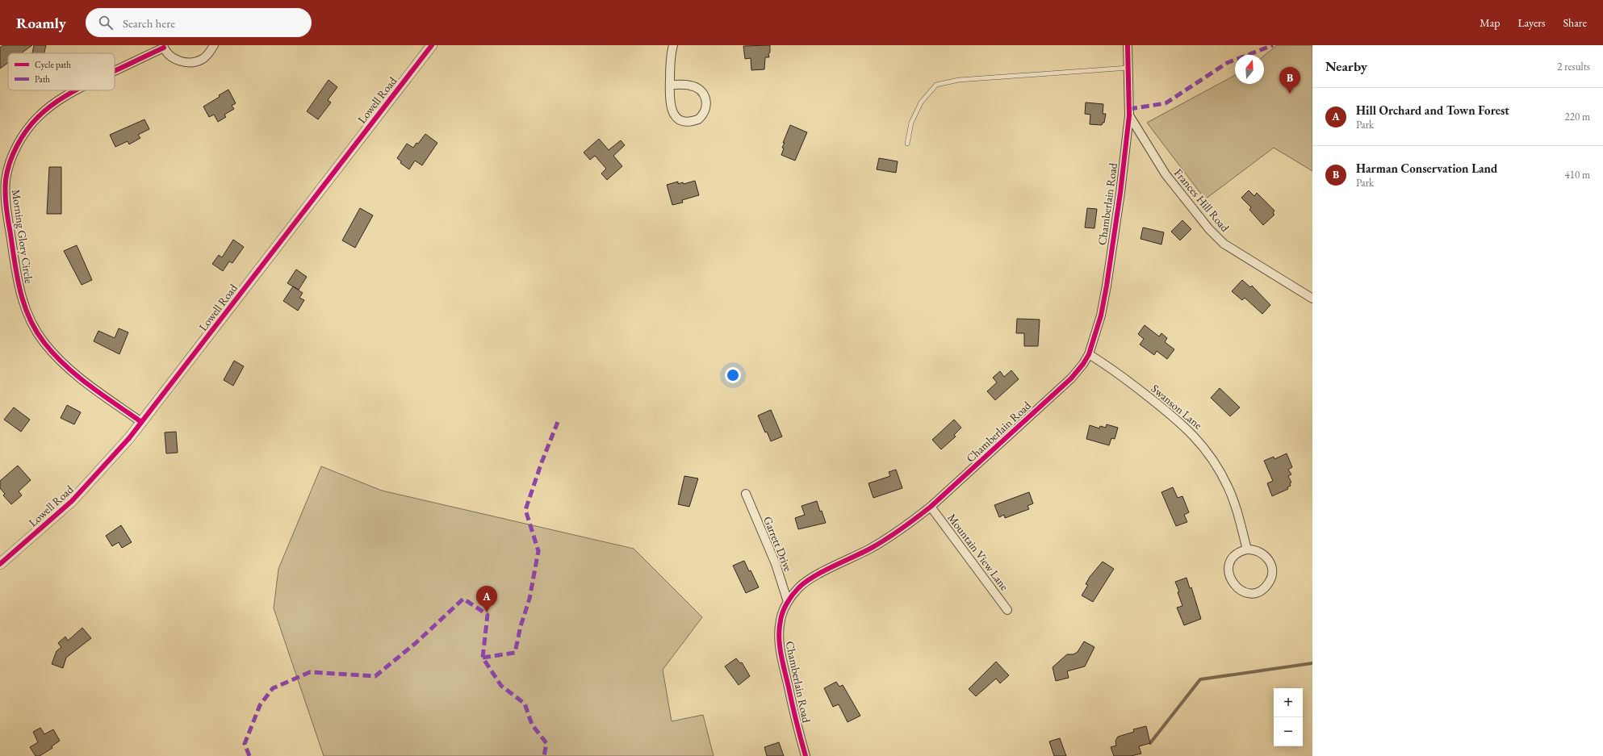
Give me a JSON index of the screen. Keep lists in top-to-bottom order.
{
  "streets": {
    "street": [
      "Lowell Road",
      "Frances Hill Road",
      "Chamberlain Road",
      "Morning Glory Circle",
      "Swanson Lane",
      "Garrett Drive",
      "Mountain View Lane"
    ]
  },
  "crossings": [
    ["Lowell Road", "Morning Glory Circle"],
    ["Frances Hill Road", "Chamberlain Road"],
    ["Chamberlain Road", "Swanson Lane"],
    ["Chamberlain Road", "Garrett Drive"],
    ["Chamberlain Road", "Mountain View Lane"]
  ],
  "legend": ["Cycle path", "Path"],
  "north": "top",
  "page": {
    "header": "Roamly",
    "search": "Search here",
    "nav": ["Map", "Layers", "Share"],
    "heading": ["Nearby", "2 results"],
    "pins": ["B", "A"],
    "list": [
      {
        "mark": "A",
        "name": "Hill Orchard and Town Forest",
        "note": "Park",
        "value": "220 m"
      },
      {
        "mark": "B",
        "name": "Harman Conservation Land",
        "note": "Park",
        "value": "410 m"
      }
    ],
    "map_buttons": ["+", "−"]
  }
}
